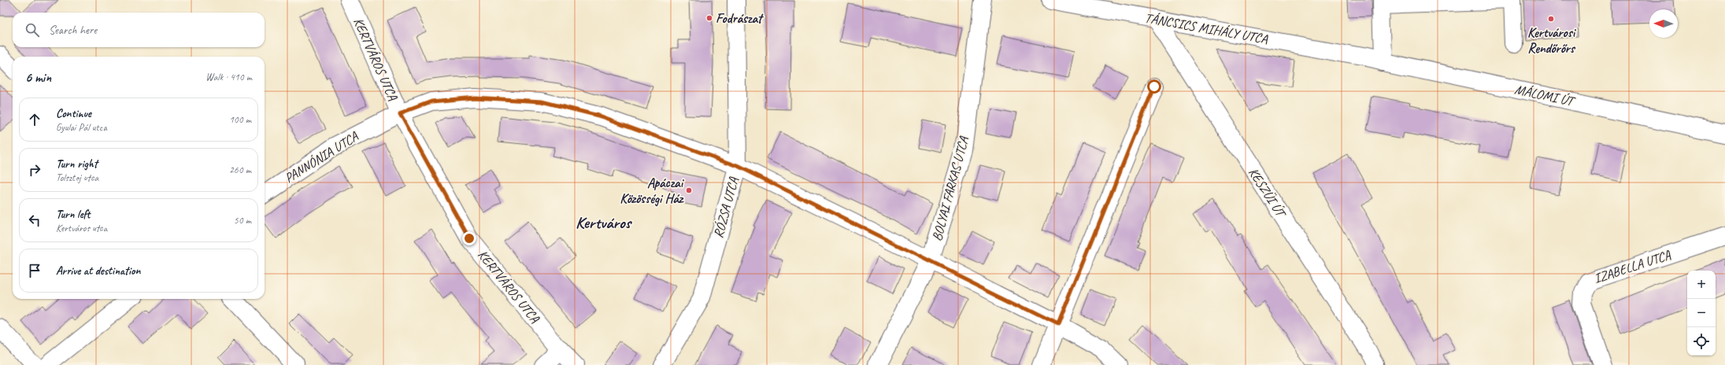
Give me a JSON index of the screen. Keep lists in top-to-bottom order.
{
  "streets": {
    "street": [
      "TÁNCSICS MIHÁLY UTCA",
      "KERTVÁROS UTCA",
      "MÁLOMI ÚT",
      "PANNÓNIA UTCA",
      "BOLYAI FARKAS UTCA",
      "KESZÜI ÚT",
      "RÓZSA UTCA",
      "IZABELLA UTCA"
    ]
  },
  "crossings": [
    ["TÁNCSICS MIHÁLY UTCA", "MÁLOMI ÚT"],
    ["TÁNCSICS MIHÁLY UTCA", "KESZÜI ÚT"],
    ["KERTVÁROS UTCA", "PANNÓNIA UTCA"],
    ["PANNÓNIA UTCA", "BOLYAI FARKAS UTCA"],
    ["PANNÓNIA UTCA", "RÓZSA UTCA"]
  ],
  "districts": ["Kertváros"],
  "places": ["Fodrászat", "Kertvárosi Rendőrőrs", "Apáczai Közösségi Ház"],
  "north": "left",
  "page": {
    "search": "Search here",
    "heading": ["6 min", "Walk · 410 m"],
    "list": [
      ["Continue", "Gyulai Pál utca", "100 m"],
      ["Turn right", "Tolsztoj utca", "260 m"],
      ["Turn left", "Kertváros utca", "50 m"],
      "Arrive at destination"
    ],
    "map_buttons": ["+", "−"]
  }
}
